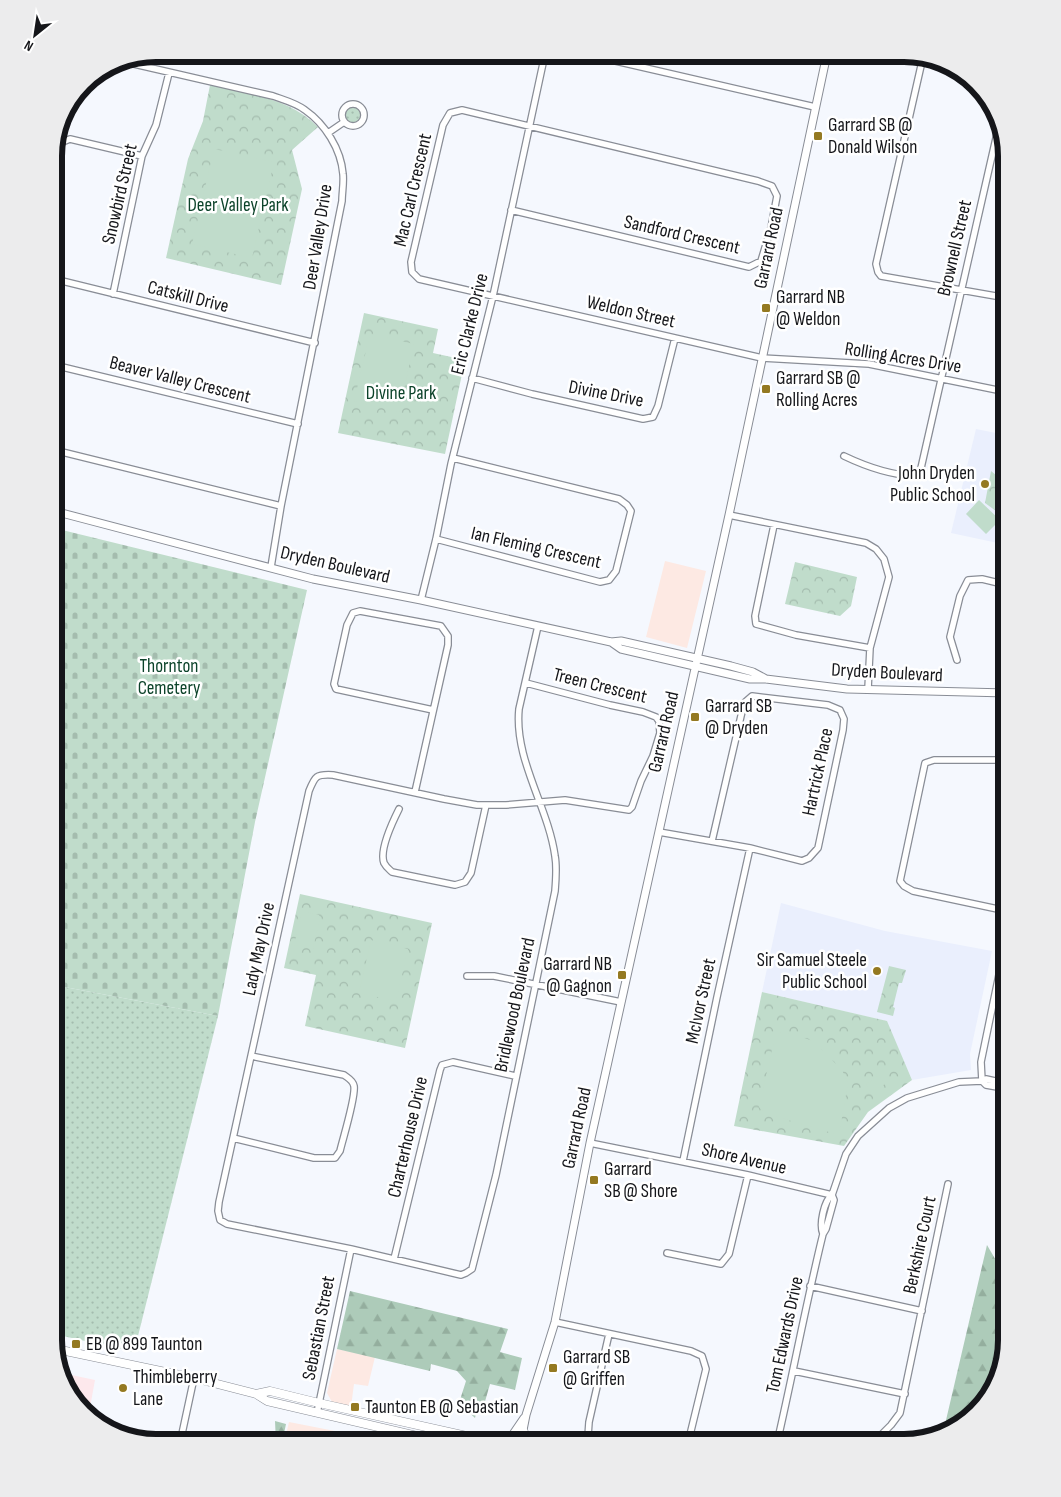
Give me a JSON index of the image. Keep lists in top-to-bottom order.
{
  "streets": {
    "street": [
      "Mac Carl Crescent",
      "Snowbird Street",
      "Sandford Crescent",
      "Deer Valley Drive",
      "Garrard Road",
      "Brownell Street",
      "Catskill Drive",
      "Weldon Street",
      "Eric Clarke Drive",
      "Rolling Acres Drive",
      "Beaver Valley Crescent",
      "Divine Drive",
      "Ian Fleming Crescent",
      "Dryden Boulevard",
      "Treen Crescent",
      "Hartrick Place",
      "Lady May Drive",
      "McIvor Street",
      "Bridlewood Boulevard",
      "Charterhouse Drive",
      "Shore Avenue",
      "Berkshire Court",
      "Sebastian Street",
      "Tom Edwards Drive"
    ]
  },
  "crossings": [
    ["Mac Carl Crescent", "Sandford Crescent"],
    ["Mac Carl Crescent", "Weldon Street"],
    ["Mac Carl Crescent", "Eric Clarke Drive"],
    ["Snowbird Street", "Deer Valley Drive"],
    ["Snowbird Street", "Catskill Drive"],
    ["Sandford Crescent", "Eric Clarke Drive"],
    ["Deer Valley Drive", "Catskill Drive"],
    ["Deer Valley Drive", "Beaver Valley Crescent"],
    ["Deer Valley Drive", "Dryden Boulevard"],
    ["Garrard Road", "Weldon Street"],
    ["Garrard Road", "Rolling Acres Drive"],
    ["Garrard Road", "Dryden Boulevard"],
    ["Garrard Road", "Hartrick Place"],
    ["Garrard Road", "Shore Avenue"],
    ["Brownell Street", "Rolling Acres Drive"],
    ["Weldon Street", "Eric Clarke Drive"],
    ["Weldon Street", "Rolling Acres Drive"],
    ["Weldon Street", "Divine Drive"],
    ["Eric Clarke Drive", "Divine Drive"],
    ["Eric Clarke Drive", "Ian Fleming Crescent"],
    ["Eric Clarke Drive", "Dryden Boulevard"],
    ["Dryden Boulevard", "Bridlewood Boulevard"],
    ["Treen Crescent", "Lady May Drive"],
    ["Treen Crescent", "Bridlewood Boulevard"],
    ["Hartrick Place", "McIvor Street"],
    ["Lady May Drive", "Bridlewood Boulevard"],
    ["Lady May Drive", "Sebastian Street"],
    ["McIvor Street", "Shore Avenue"],
    ["Bridlewood Boulevard", "Charterhouse Drive"],
    ["Bridlewood Boulevard", "Sebastian Street"],
    ["Shore Avenue", "Tom Edwards Drive"]
  ],
  "parks": ["Deer Valley Park", "Divine Park", "Thornton Cemetery"],
  "places": {
    "transit": [
      "Garrard SB @ Donald Wilson",
      "Garrard NB @ Weldon",
      "Garrard SB @ Rolling Acres",
      "Garrard SB @ Dryden",
      "Garrard NB @ Gagnon",
      "Garrard SB @ Shore",
      "EB @ 899 Taunton",
      "Garrard SB @ Griffen",
      "Taunton EB @ Sebastian"
    ],
    "other": ["John Dryden Public School", "Sir Samuel Steele Public School", "Thimbleberry Lane"]
  },
  "north": "bottom left"
}
